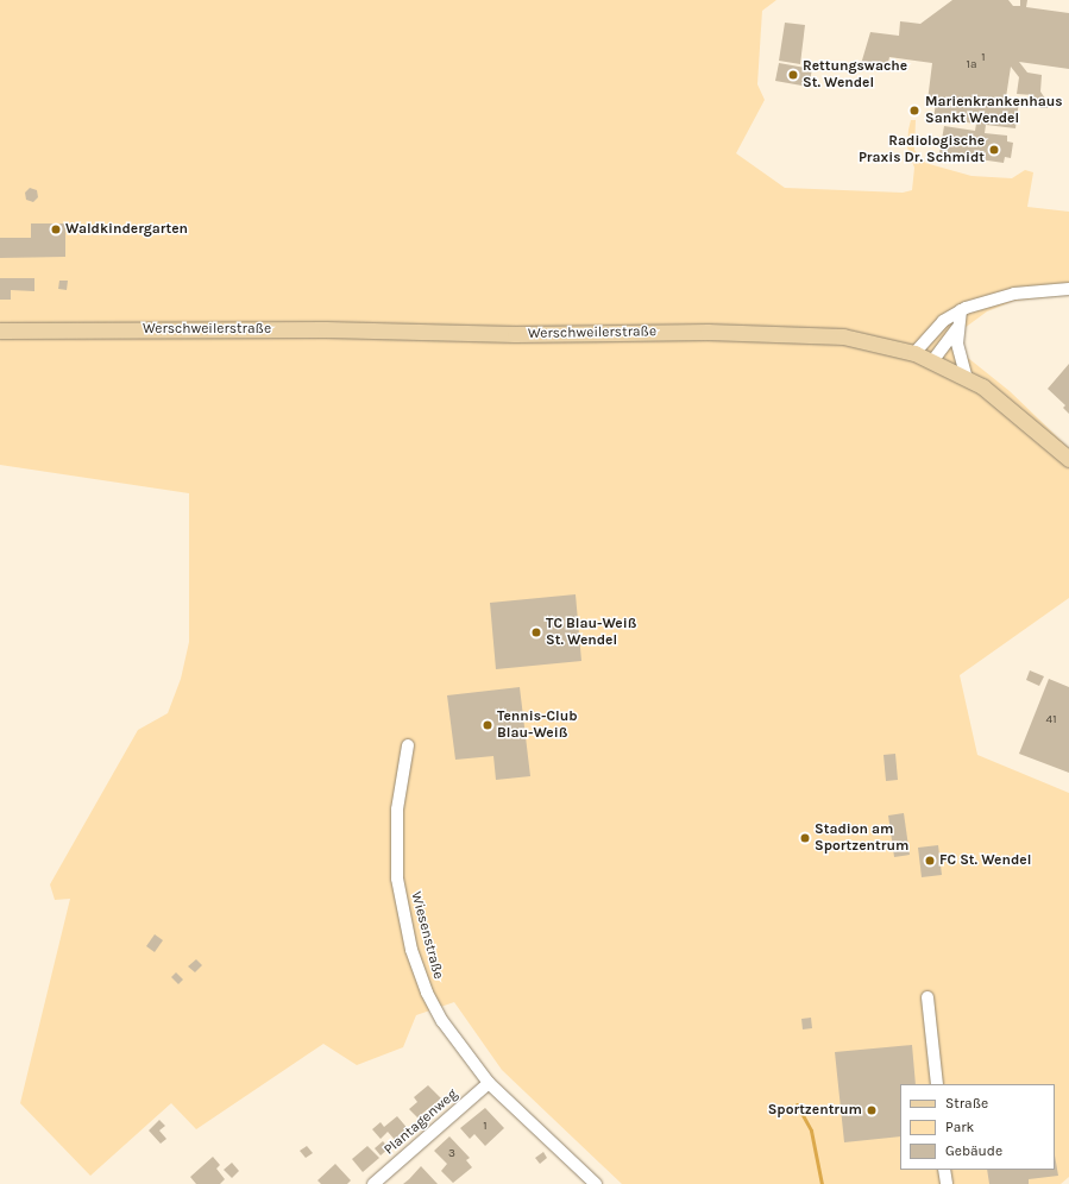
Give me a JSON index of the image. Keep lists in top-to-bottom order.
{
  "streets": {
    "main road": ["Werschweilerstraße"],
    "street": ["Wiesenstraße", "Plantagenweg"]
  },
  "crossings": [
    ["Wiesenstraße", "Plantagenweg"]
  ],
  "places": [
    "Rettungswache St. Wendel",
    "Marienkrankenhaus Sankt Wendel",
    "Radiologische Praxis Dr. Schmidt",
    "Waldkindergarten",
    "TC Blau-Weiß St. Wendel",
    "Tennis-Club Blau-Weiß",
    "Stadion am Sportzentrum",
    "FC St. Wendel",
    "Sportzentrum"
  ],
  "house_numbers": [
    "1",
    "1a",
    "41",
    "1",
    "3"
  ],
  "legend": ["Straße", "Park", "Gebäude"]
}
